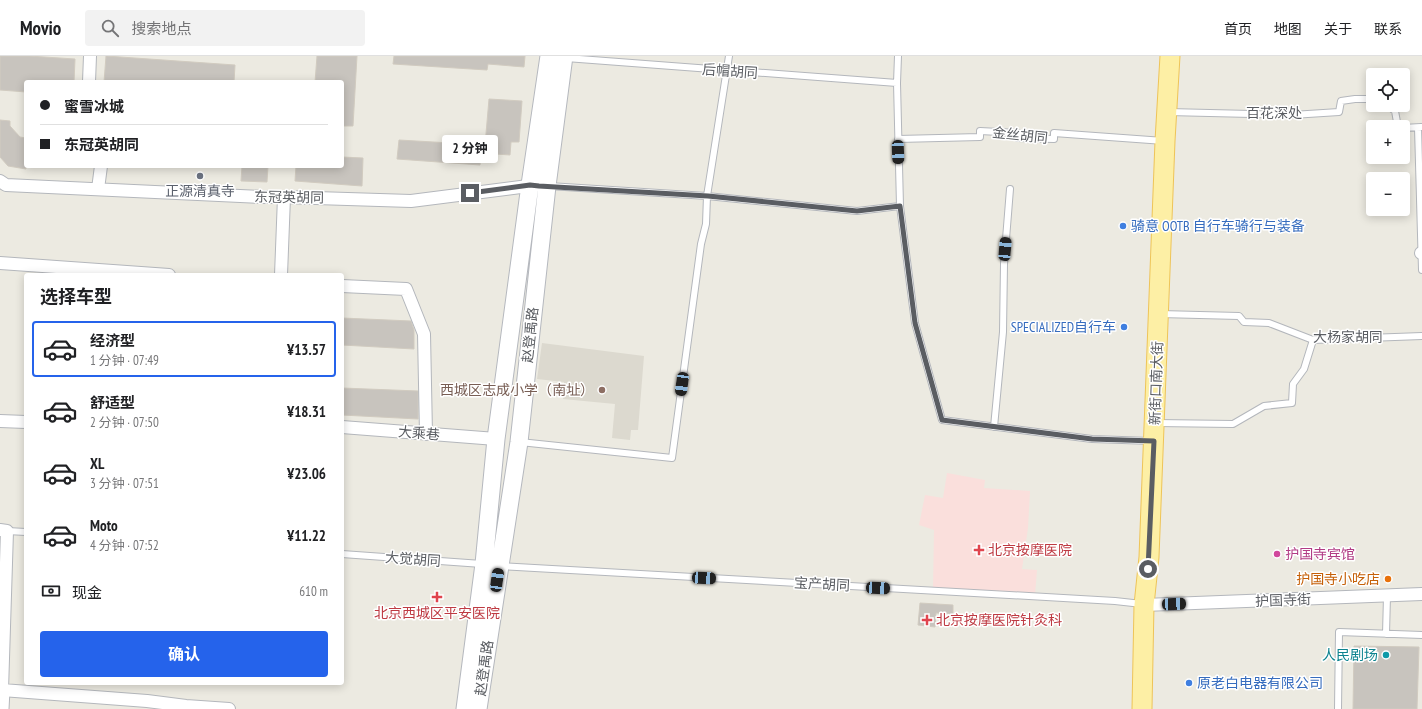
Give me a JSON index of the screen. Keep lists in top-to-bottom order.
{
  "streets": {
    "main road": ["赵登禹路", "新街口南大街"],
    "street": ["东冠英胡同", "大乘巷", "护国寺街"],
    "lane": [
      "后帽胡同",
      "百花深处",
      "金丝胡同",
      "大杨家胡同",
      "大觉胡同",
      "宝产胡同"
    ]
  },
  "crossings": [
    ["后帽胡同", "赵登禹路"],
    ["百花深处", "新街口南大街"],
    ["金丝胡同", "新街口南大街"],
    ["东冠英胡同", "赵登禹路"],
    ["赵登禹路", "大乘巷"],
    ["赵登禹路", "大觉胡同"],
    ["赵登禹路", "宝产胡同"],
    ["大杨家胡同", "新街口南大街"],
    ["新街口南大街", "宝产胡同"],
    ["新街口南大街", "护国寺街"],
    ["大觉胡同", "宝产胡同"],
    ["宝产胡同", "护国寺街"]
  ],
  "places": {
    "other": [
      "正源清真寺",
      "骑意 OOTB 自行车骑行与装备",
      "SPECIALIZED自行车",
      "西城区志成小学（南址）",
      "护国寺宾馆",
      "护国寺小吃店",
      "人民剧场",
      "原老白电器有限公司"
    ],
    "health": ["北京按摩医院", "北京西城区平安医院", "北京按摩医院针灸科"]
  },
  "page": {
    "header": "Movio",
    "search": "搜索地点",
    "nav": [
      "首页",
      "地图",
      "关于",
      "联系"
    ],
    "map_buttons": ["+", "−"],
    "banner": ["蜜雪冰城", "东冠英胡同"],
    "bubble": "2 分钟",
    "heading": "选择车型",
    "list": [
      {
        "name": "经济型",
        "note": "1 分钟 · 07:49",
        "value": "¥13.57"
      },
      {
        "name": "舒适型",
        "note": "2 分钟 · 07:50",
        "value": "¥18.31"
      },
      {
        "name": "XL",
        "note": "3 分钟 · 07:51",
        "value": "¥23.06"
      },
      {
        "name": "Moto",
        "note": "4 分钟 · 07:52",
        "value": "¥11.22"
      }
    ],
    "pay": ["现金", "610 m"],
    "buttons": "确认"
  }
}
